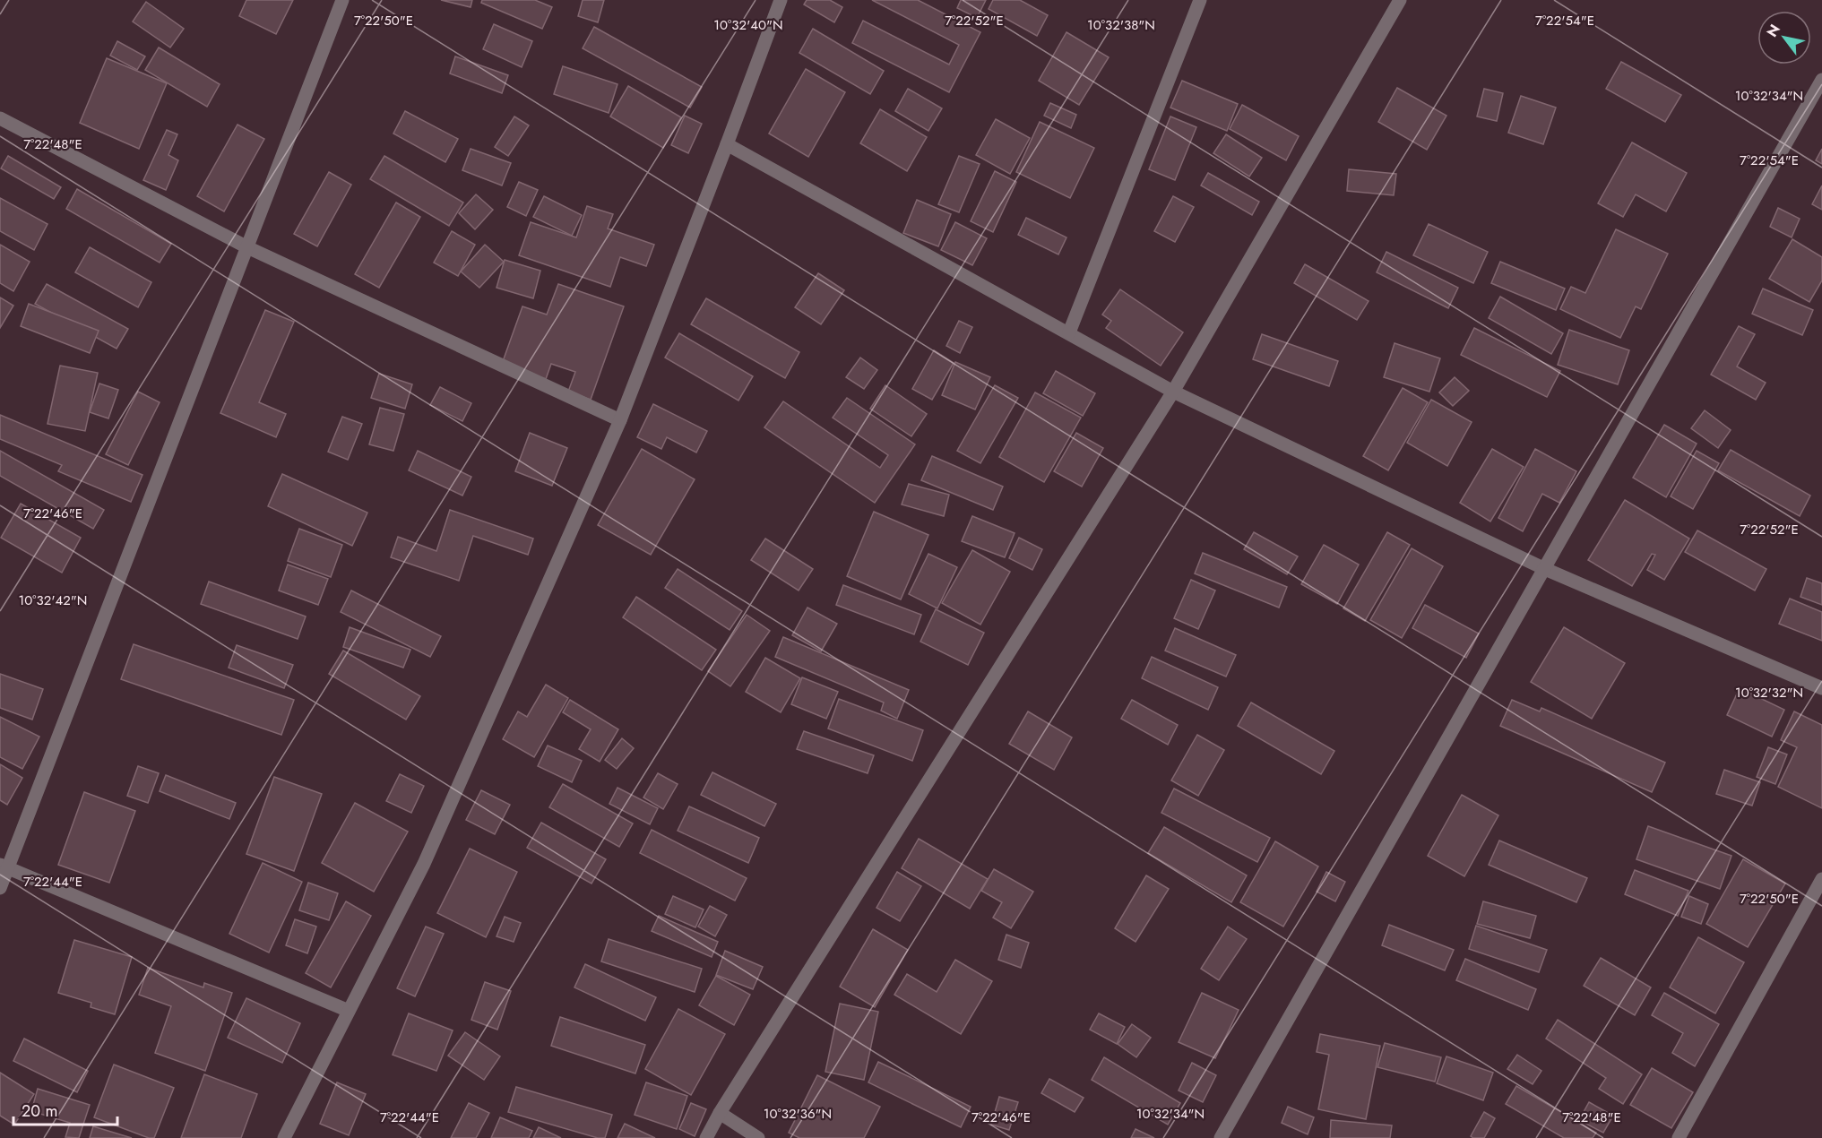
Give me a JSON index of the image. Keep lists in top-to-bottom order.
{
  "scale_bar": "20 m",
  "north": "top left",
  "coordinates": [
    "7°22'50\"E",
    "7°22'52\"E",
    "7°22'54\"E",
    "10°32'40\"N",
    "10°32'38\"N",
    "10°32'34\"N",
    "7°22'48\"E",
    "7°22'46\"E",
    "10°32'42\"N",
    "10°32'32\"N",
    "7°22'44\"E",
    "10°32'36\"N"
  ]
}
